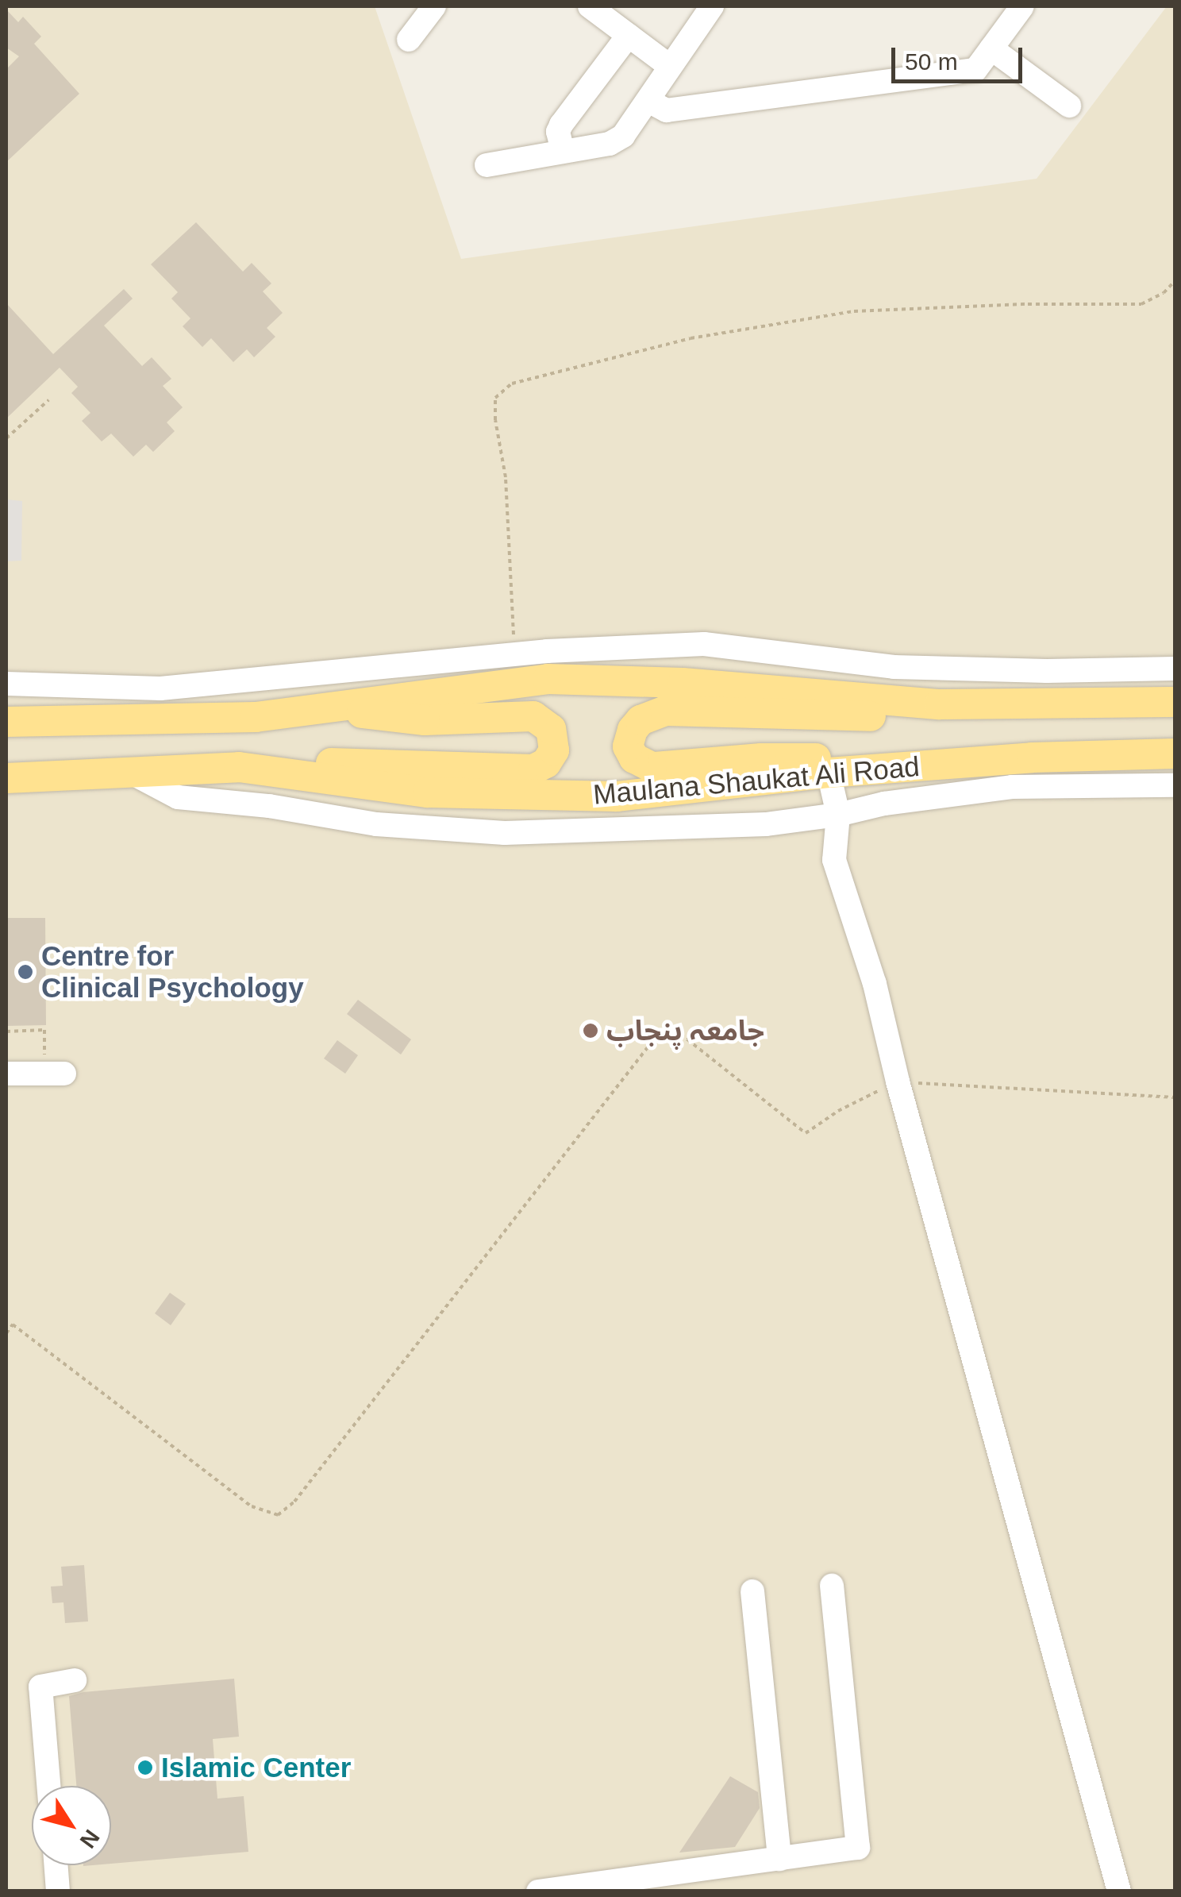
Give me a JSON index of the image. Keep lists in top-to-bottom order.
{
  "streets": {
    "main road": ["Maulana Shaukat Ali Road"]
  },
  "places": ["Centre for Clinical Psychology", "جامعہ پنجاب", "Islamic Center"],
  "scale_bar": "50 m",
  "north": "bottom right"
}
